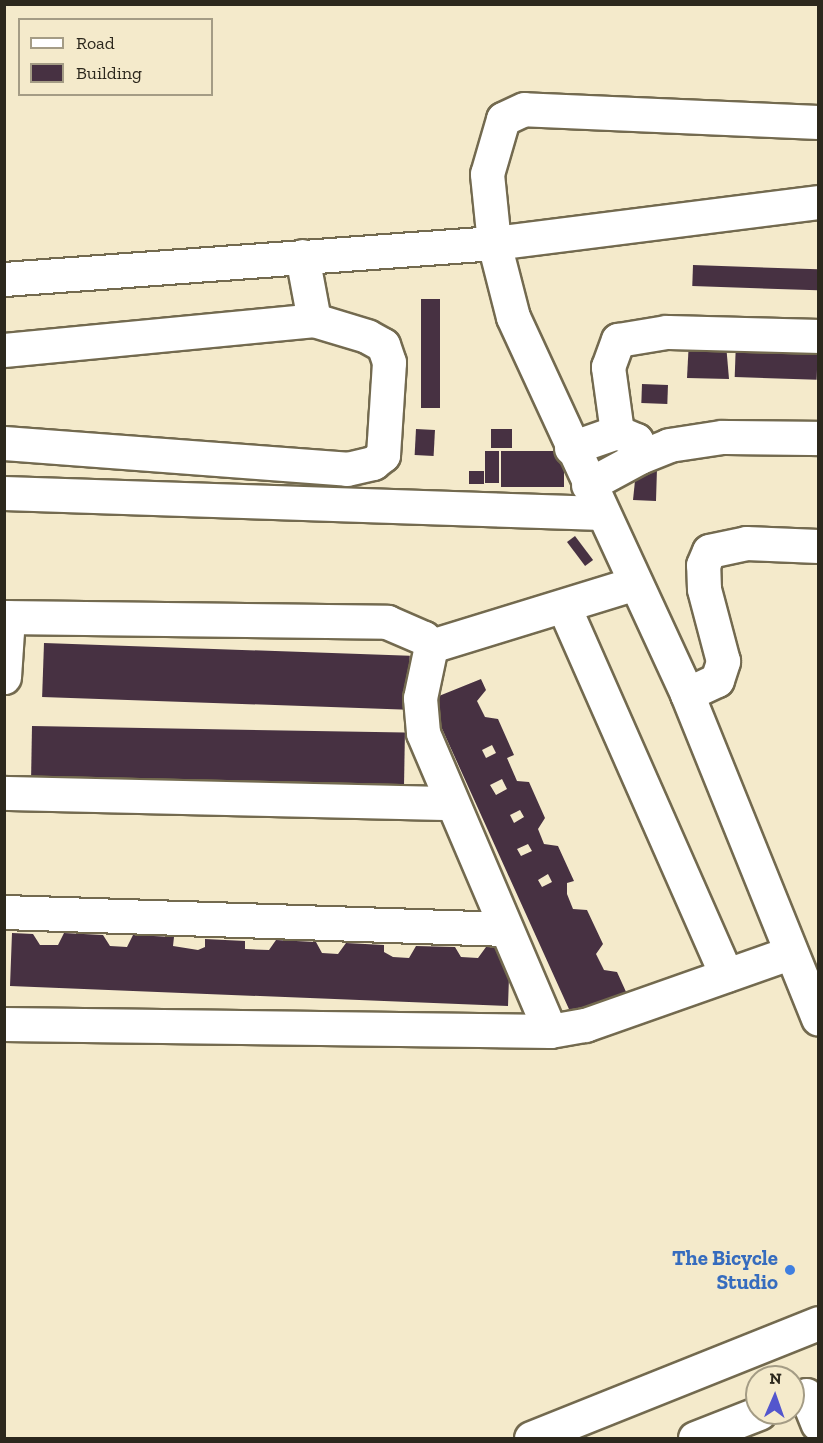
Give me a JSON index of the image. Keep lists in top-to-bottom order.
{
  "places": ["The Bicycle Studio"],
  "legend": ["Road", "Building"],
  "north": "top"
}
